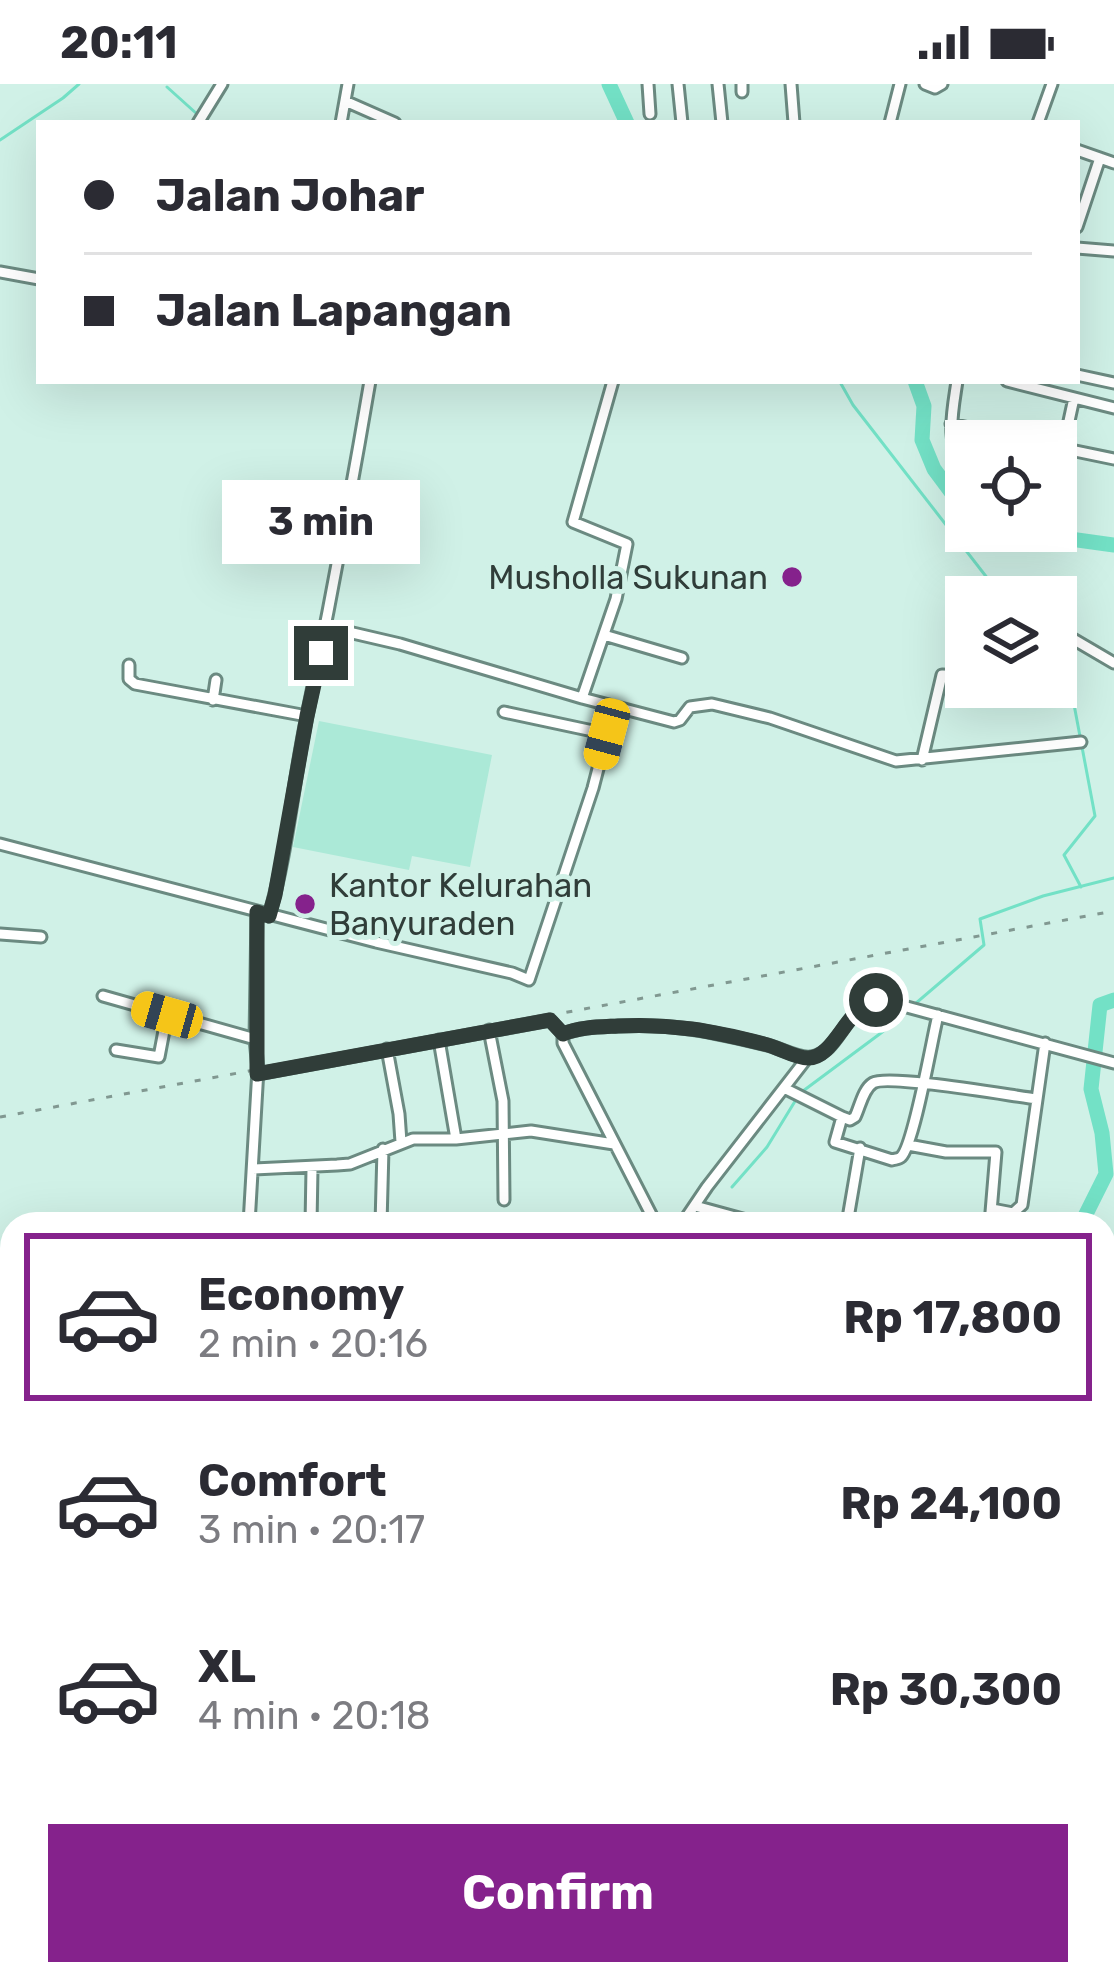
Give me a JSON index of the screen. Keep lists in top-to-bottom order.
{
  "places": ["Musholla Sukunan", "Kantor Kelurahan Banyuraden"],
  "page": {
    "status": "20:11",
    "banner": ["Jalan Johar", "Jalan Lapangan"],
    "bubble": "3 min",
    "list": [
      {
        "name": "Economy",
        "note": "2 min · 20:16",
        "value": "Rp 17,800"
      },
      {
        "name": "Comfort",
        "note": "3 min · 20:17",
        "value": "Rp 24,100"
      },
      {
        "name": "XL",
        "note": "4 min · 20:18",
        "value": "Rp 30,300"
      }
    ],
    "buttons": "Confirm"
  }
}
